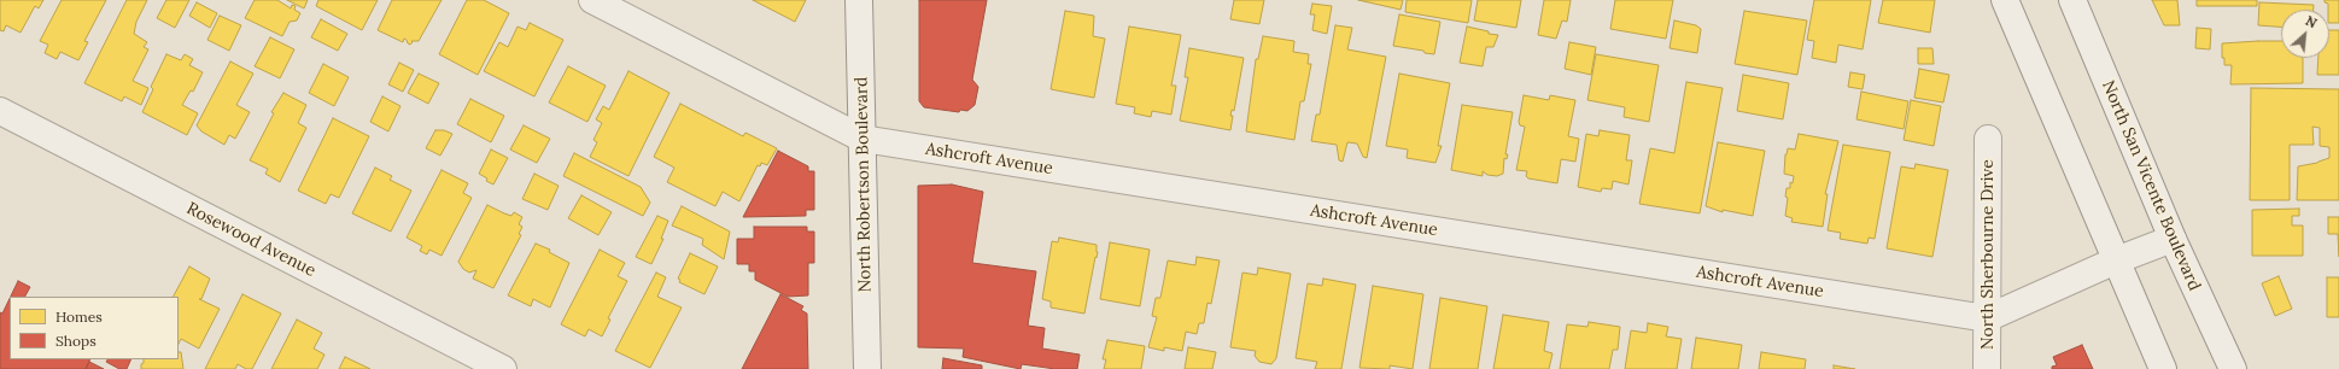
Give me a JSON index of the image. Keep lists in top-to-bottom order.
{
  "streets": {
    "street": [
      "Ashcroft Avenue",
      "North Robertson Boulevard",
      "North San Vicente Boulevard",
      "Rosewood Avenue",
      "North Sherbourne Drive"
    ]
  },
  "crossings": [
    ["Ashcroft Avenue", "North Robertson Boulevard"],
    ["Ashcroft Avenue", "North Sherbourne Drive"]
  ],
  "legend": ["Homes", "Shops"],
  "north": "top right"
}
